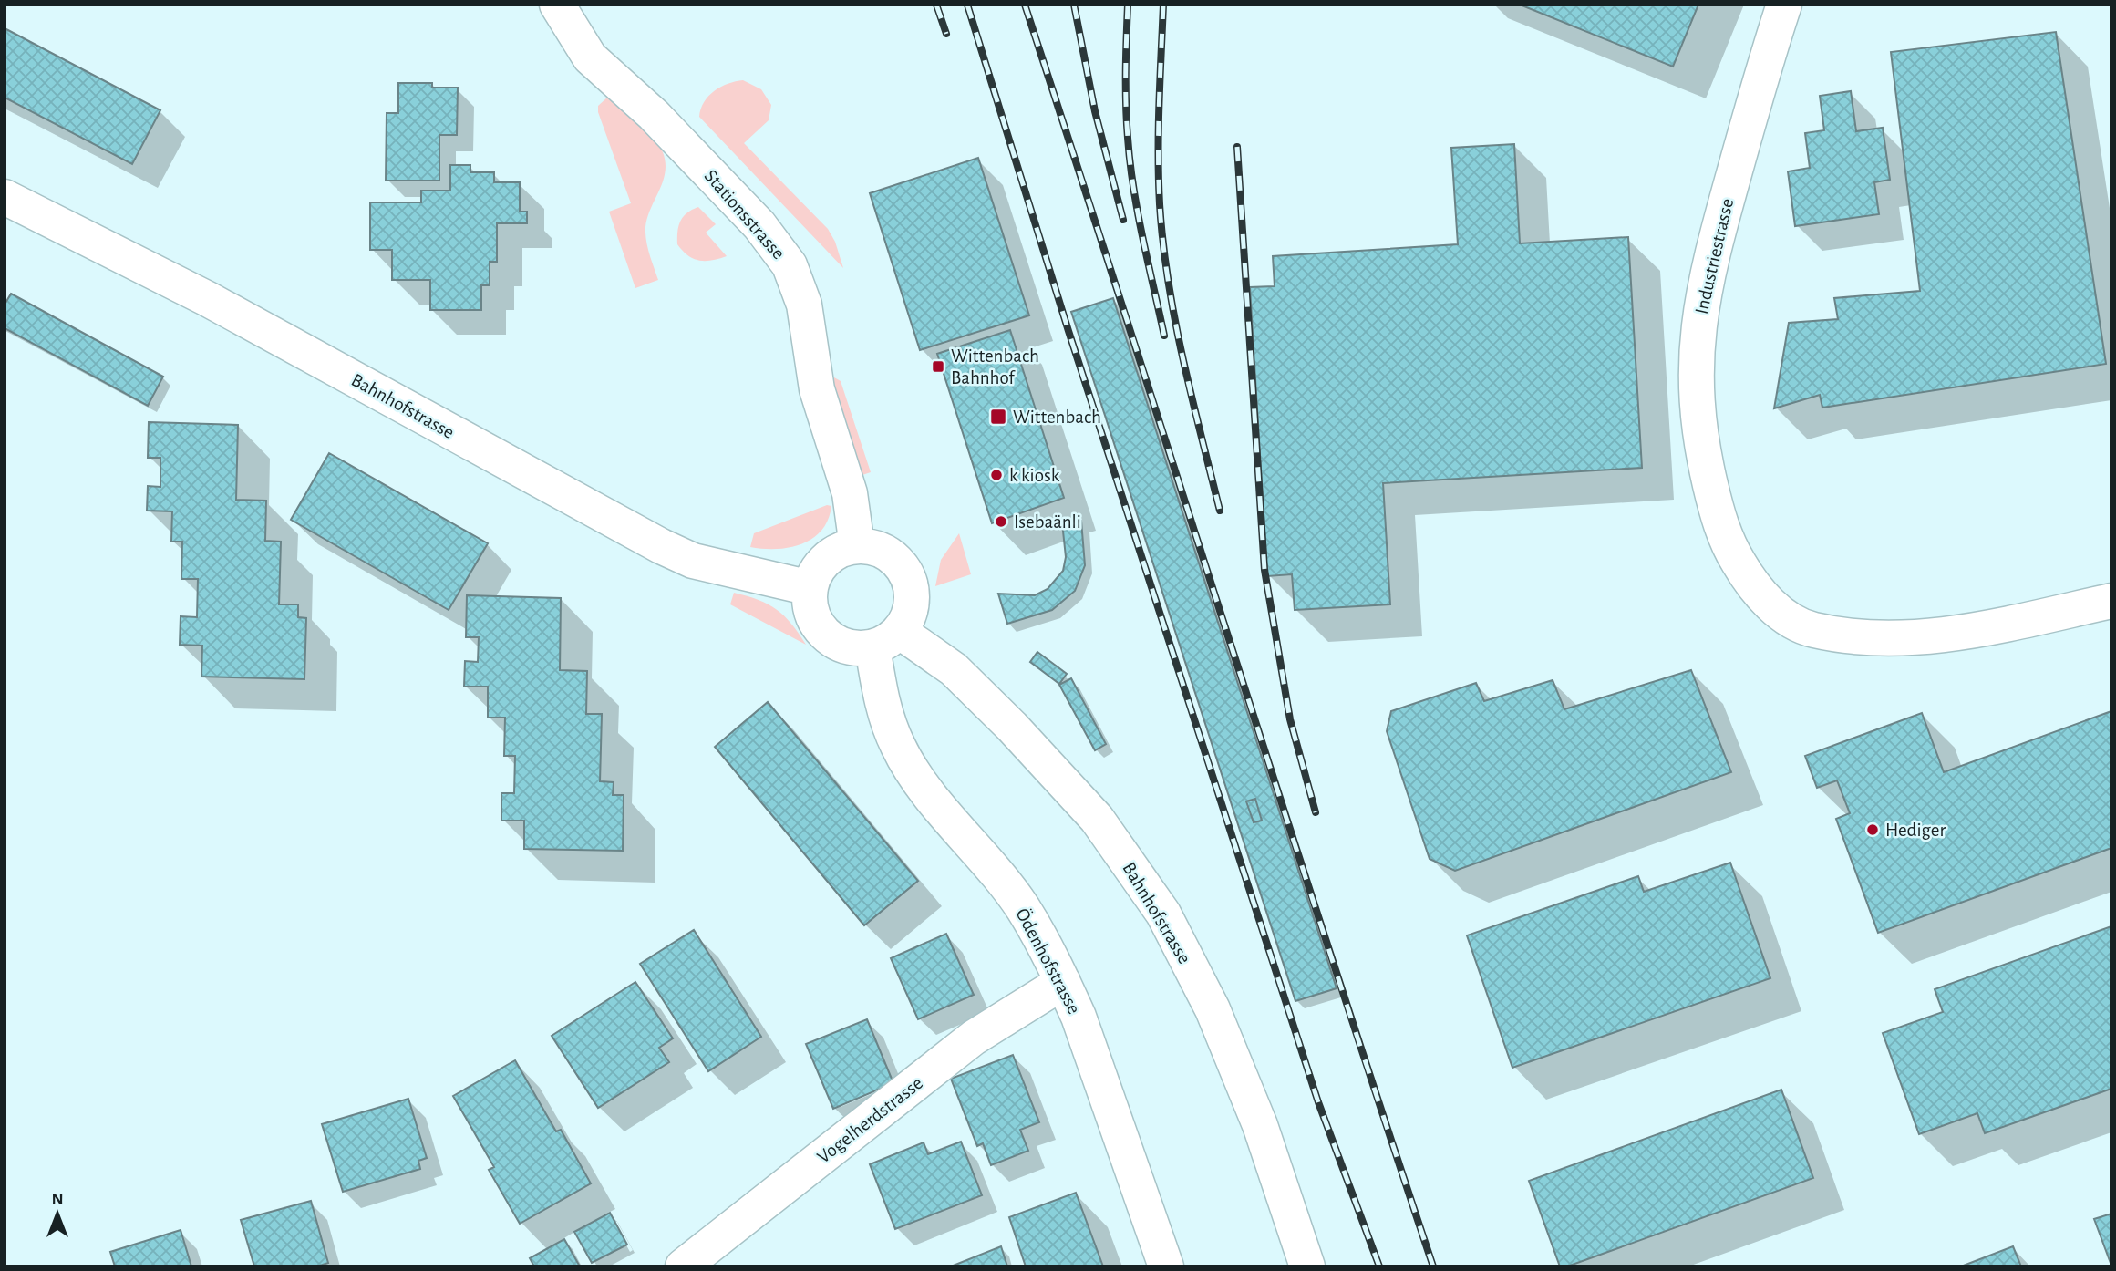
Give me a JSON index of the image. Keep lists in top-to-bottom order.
{
  "streets": {
    "street": [
      "Stationsstrasse",
      "Industriestrasse",
      "Bahnhofstrasse",
      "Ödenhofstrasse",
      "Vogelherdstrasse"
    ]
  },
  "crossings": [
    ["Stationsstrasse", "Bahnhofstrasse"],
    ["Stationsstrasse", "Ödenhofstrasse"],
    ["Bahnhofstrasse", "Ödenhofstrasse"],
    ["Ödenhofstrasse", "Vogelherdstrasse"]
  ],
  "places": {
    "transit": ["Wittenbach Bahnhof", "Wittenbach"],
    "other": ["k kiosk", "Isebaänli", "Hediger"]
  },
  "north": "top"
}
